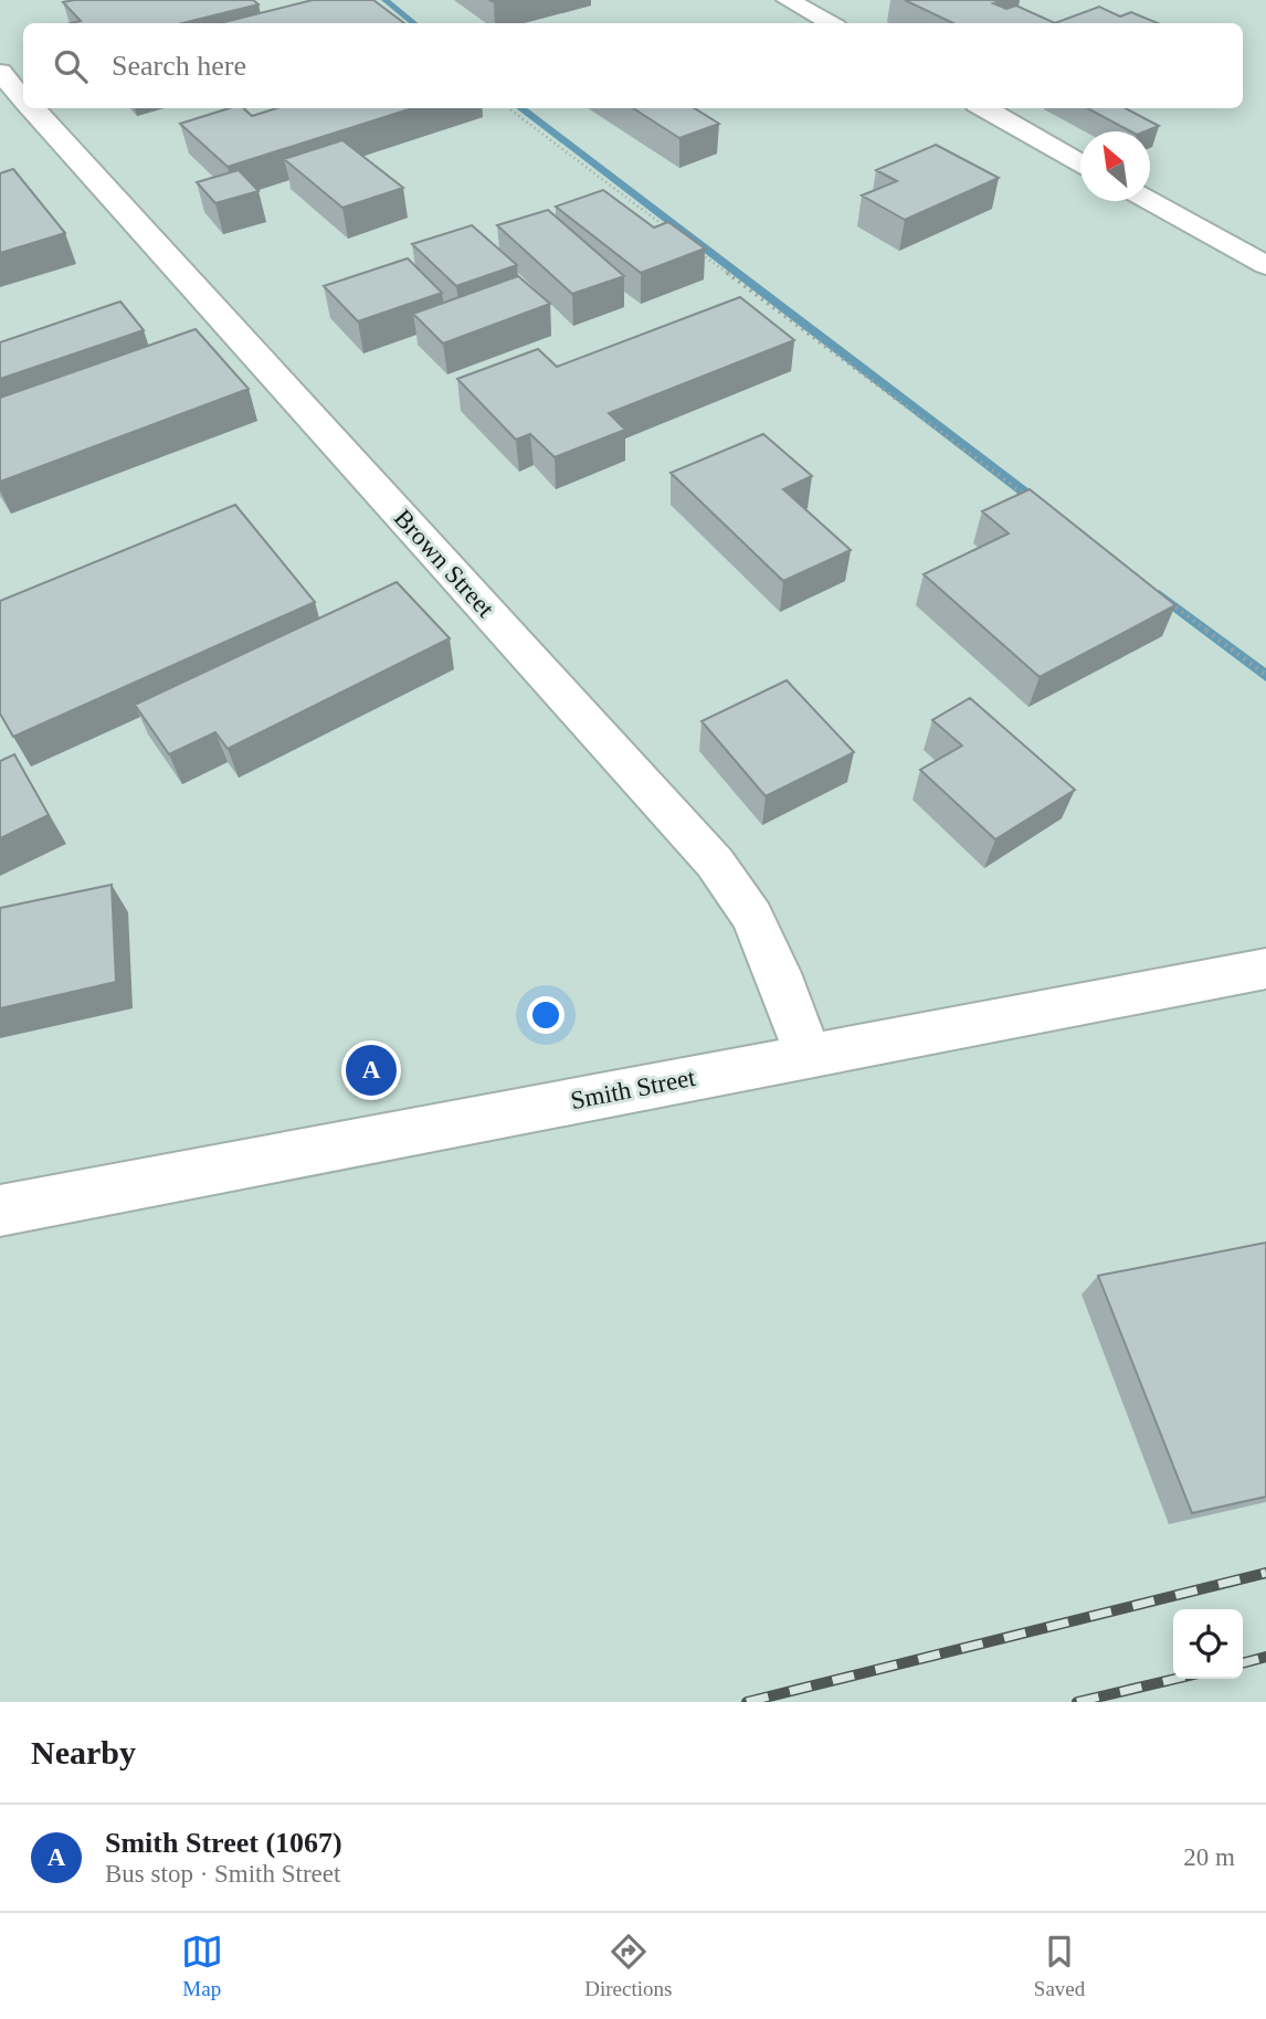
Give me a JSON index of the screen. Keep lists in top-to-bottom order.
{
  "streets": {
    "street": ["Brown Street", "Smith Street"]
  },
  "crossings": [
    ["Brown Street", "Smith Street"]
  ],
  "north": "top left",
  "page": {
    "search": "Search here",
    "pins": "A",
    "heading": "Nearby",
    "list": [
      {
        "mark": "A",
        "name": "Smith Street (1067)",
        "note": "Bus stop · Smith Street",
        "value": "20 m"
      }
    ],
    "nav": ["Map", "Directions", "Saved"]
  }
}
